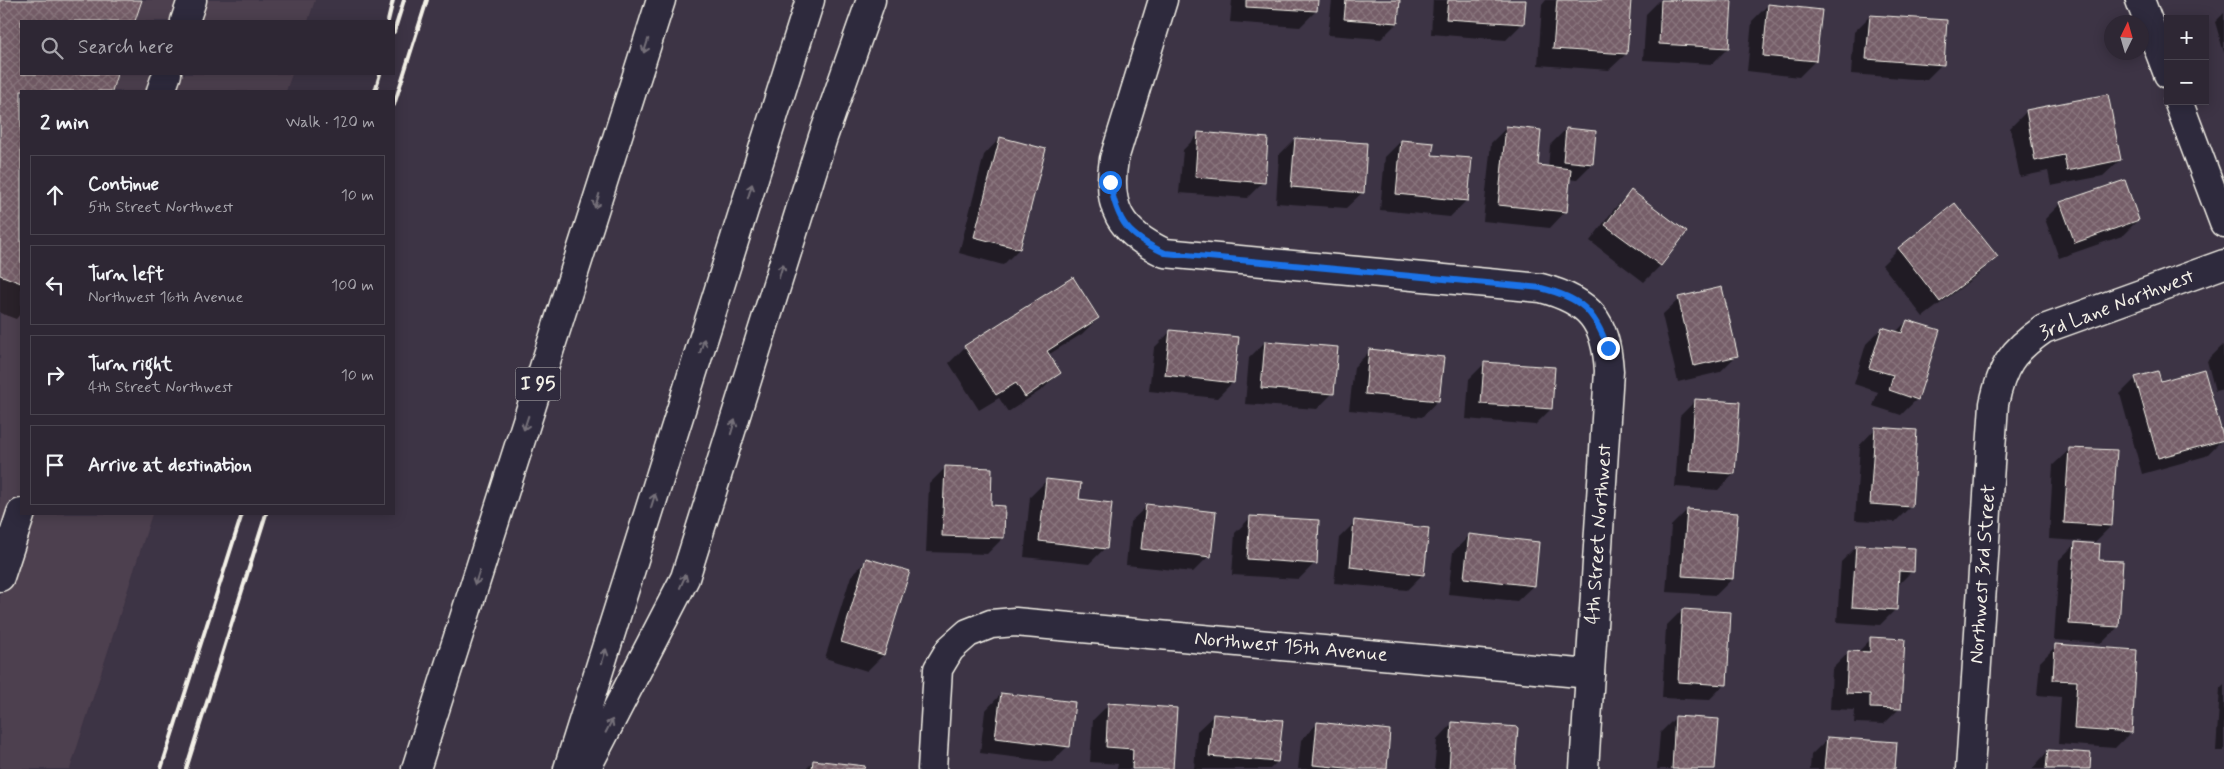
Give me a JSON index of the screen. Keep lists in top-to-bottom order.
{
  "streets": {
    "main road": [
      "3rd Lane Northwest",
      "I 95",
      "4th Street Northwest",
      "Northwest 3rd Street",
      "Northwest 15th Avenue"
    ]
  },
  "crossings": [
    ["3rd Lane Northwest", "Northwest 3rd Street"],
    ["4th Street Northwest", "Northwest 15th Avenue"]
  ],
  "north": "top",
  "page": {
    "map_buttons": ["+", "−"],
    "search": "Search here",
    "heading": ["2 min", "Walk · 120 m"],
    "list": [
      ["Continue", "5th Street Northwest", "10 m"],
      ["Turn left", "Northwest 16th Avenue", "100 m"],
      ["Turn right", "4th Street Northwest", "10 m"],
      "Arrive at destination"
    ]
  }
}
